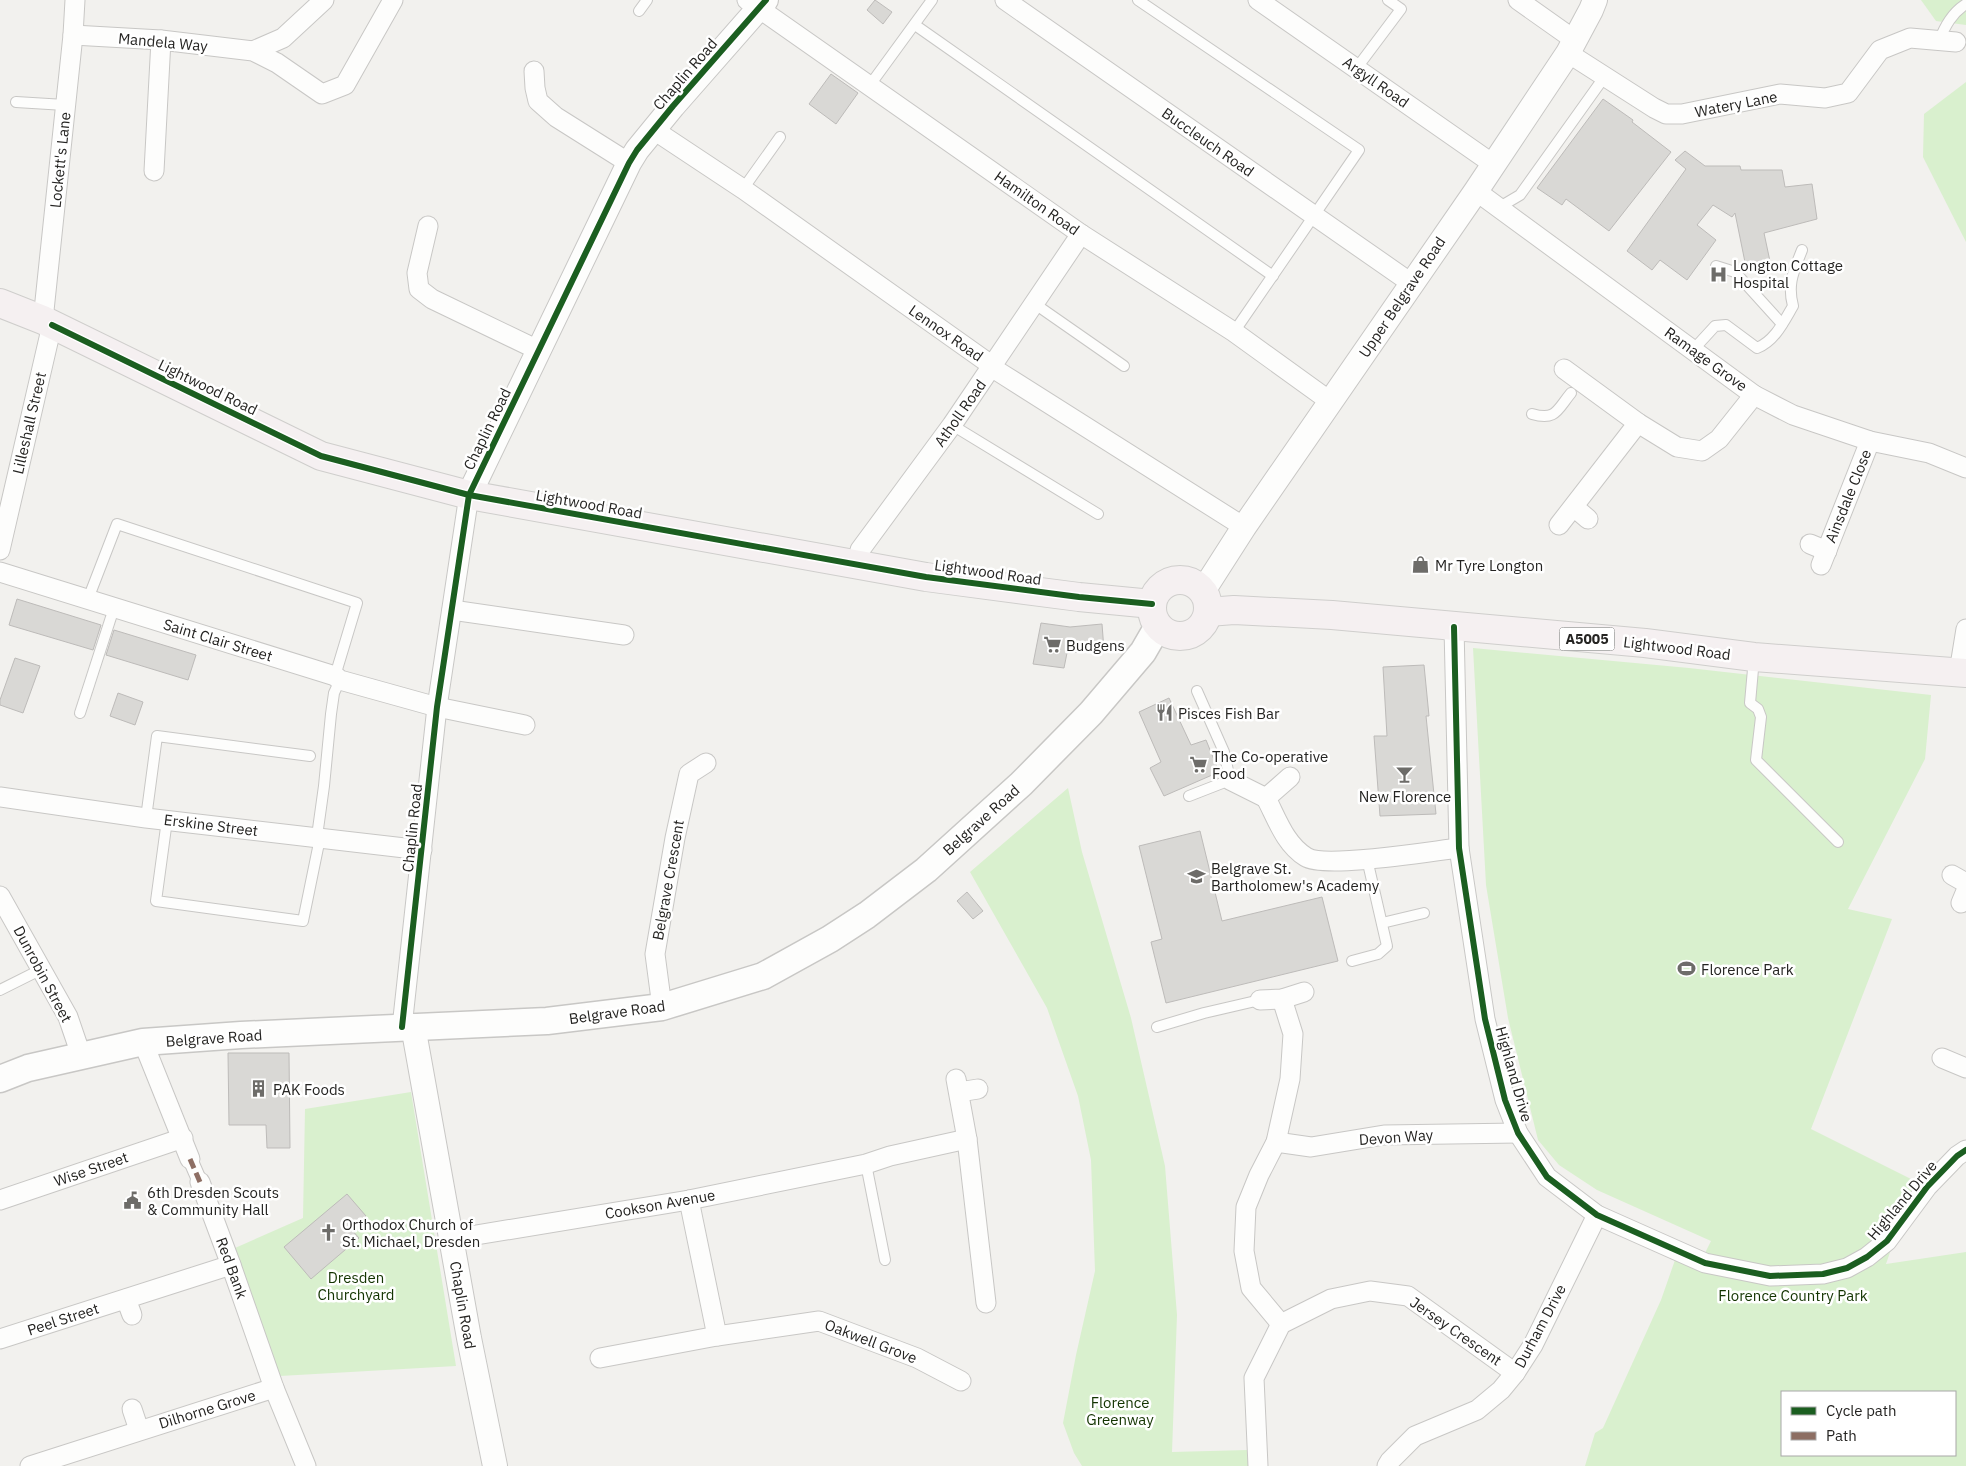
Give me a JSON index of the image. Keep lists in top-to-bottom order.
{
  "streets": {
    "main road": ["Lightwood Road", "A5005", "Belgrave Road"],
    "street": [
      "Mandela Way",
      "Chaplin Road",
      "Argyll Road",
      "Watery Lane",
      "Buccleuch Road",
      "Lockett's Lane",
      "Hamilton Road",
      "Upper Belgrave Road",
      "Lennox Road",
      "Ramage Grove",
      "Atholl Road",
      "Lilleshall Street",
      "Ainsdale Close",
      "Saint Clair Street",
      "Erskine Street",
      "Belgrave Crescent",
      "Dunrobin Street",
      "Highland Drive",
      "Devon Way",
      "Wise Street",
      "Cookson Avenue",
      "Red Bank",
      "Peel Street",
      "Durham Drive",
      "Jersey Crescent",
      "Oakwell Grove",
      "Dilhorne Grove"
    ]
  },
  "crossings": [
    ["Mandela Way", "Lockett's Lane"],
    ["Chaplin Road", "Hamilton Road"],
    ["Chaplin Road", "Lennox Road"],
    ["Chaplin Road", "Lightwood Road"],
    ["Chaplin Road", "Saint Clair Street"],
    ["Chaplin Road", "Belgrave Road"],
    ["Chaplin Road", "Erskine Street"],
    ["Chaplin Road", "Cookson Avenue"],
    ["Argyll Road", "Upper Belgrave Road"],
    ["Watery Lane", "Upper Belgrave Road"],
    ["Buccleuch Road", "Upper Belgrave Road"],
    ["Lockett's Lane", "Lightwood Road"],
    ["Lockett's Lane", "Lilleshall Street"],
    ["Hamilton Road", "Upper Belgrave Road"],
    ["Hamilton Road", "Atholl Road"],
    ["Upper Belgrave Road", "Lennox Road"],
    ["Upper Belgrave Road", "Ramage Grove"],
    ["Upper Belgrave Road", "Lightwood Road"],
    ["Upper Belgrave Road", "Belgrave Road"],
    ["Lennox Road", "Atholl Road"],
    ["Ramage Grove", "Ainsdale Close"],
    ["Lightwood Road", "Atholl Road"],
    ["Lightwood Road", "Lilleshall Street"],
    ["Lightwood Road", "Belgrave Road"],
    ["Lightwood Road", "Highland Drive"],
    ["Belgrave Road", "Belgrave Crescent"],
    ["Belgrave Road", "Dunrobin Street"],
    ["Belgrave Road", "Red Bank"],
    ["Highland Drive", "Devon Way"],
    ["Highland Drive", "Durham Drive"],
    ["Wise Street", "Red Bank"],
    ["Red Bank", "Peel Street"],
    ["Red Bank", "Dilhorne Grove"],
    ["Durham Drive", "Jersey Crescent"]
  ],
  "parks": ["Dresden Churchyard", "Florence Country Park", "Florence Greenway"],
  "places": {
    "hospital": ["Longton Cottage Hospital"],
    "shop": ["Mr Tyre Longton"],
    "supermarket": ["Budgens", "The Co-operative Food"],
    "restaurant": ["Pisces Fish Bar"],
    "bar": ["New Florence"],
    "school or university": ["Belgrave St. Bartholomew's Academy"],
    "sports": ["Florence Park"],
    "building": ["PAK Foods"],
    "public building": ["6th Dresden Scouts & Community Hall"],
    "church": ["Orthodox Church of St. Michael, Dresden"]
  },
  "legend": ["Cycle path", "Path"]
}
